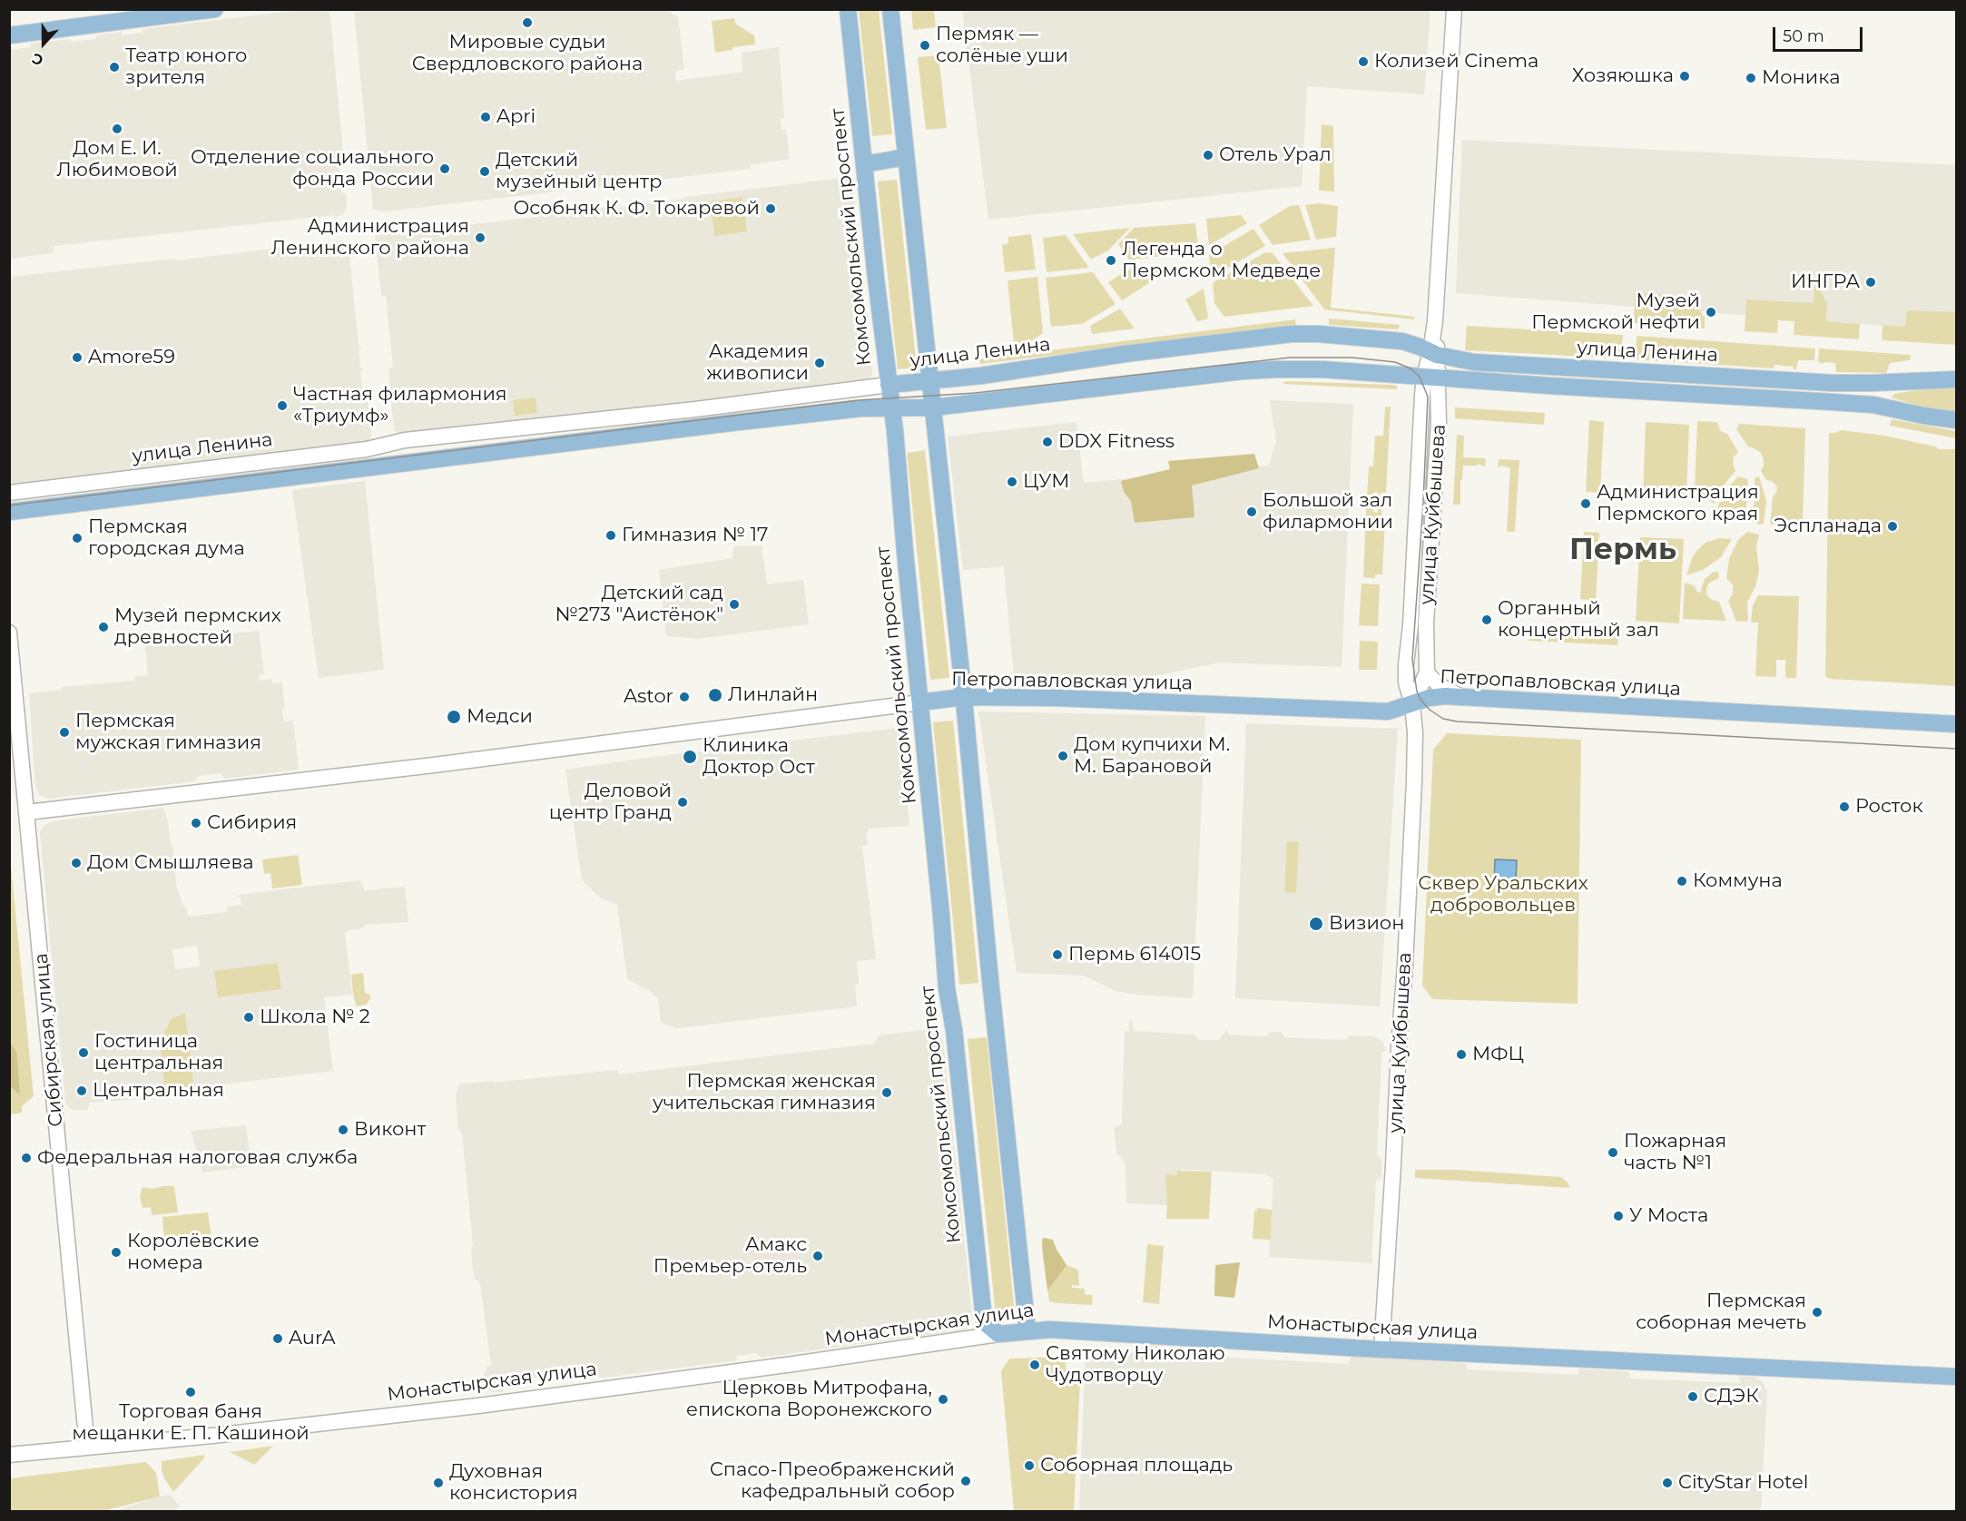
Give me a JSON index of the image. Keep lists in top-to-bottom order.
{
  "streets": {
    "main road": [
      "Комсомольский проспект",
      "улица Ленина",
      "улица Куйбышева",
      "Петропавловская улица",
      "Сибирская улица",
      "Монастырская улица"
    ]
  },
  "crossings": [
    ["Комсомольский проспект", "улица Ленина"],
    ["Комсомольский проспект", "Петропавловская улица"],
    ["Комсомольский проспект", "Монастырская улица"],
    ["улица Ленина", "улица Куйбышева"],
    ["улица Куйбышева", "Петропавловская улица"],
    ["улица Куйбышева", "Монастырская улица"],
    ["Петропавловская улица", "Сибирская улица"],
    ["Сибирская улица", "Монастырская улица"]
  ],
  "districts": ["Пермь"],
  "parks": ["Сквер Уральских добровольцев"],
  "places": [
    "Мировые судьи Свердловского района",
    "Пермяк — солёные уши",
    "Колизей Cinema",
    "Театр юного зрителя",
    "Хозяюшка",
    "Моника",
    "Apri",
    "Дом Е. И. Любимовой",
    "Отель Урал",
    "Отделение социального фонда России",
    "Детский музейный центр",
    "Особняк К. Ф. Токаревой",
    "Администрация Ленинского района",
    "Легенда о Пермском Медведе",
    "ИНГРА",
    "Музей Пермской нефти",
    "Amore59",
    "Академия живописи",
    "Частная филармония «Триумф»",
    "DDX Fitness",
    "ЦУМ",
    "Администрация Пермского края",
    "Большой зал филармонии",
    "Эспланада",
    "Гимназия № 17",
    "Пермская городская дума",
    "Детский сад №273 \"Аистёнок\"",
    "Органный концертный зал",
    "Музей пермских древностей",
    "Линлайн",
    "Astor",
    "Медси",
    "Пермская мужская гимназия",
    "Дом купчихи М. М. Барановой",
    "Клиника Доктор Ост",
    "Деловой центр Гранд",
    "Росток",
    "Сибирия",
    "Дом Смышляева",
    "Коммуна",
    "Визион",
    "Пермь 614015",
    "Школа № 2",
    "Гостиница центральная",
    "МФЦ",
    "Центральная",
    "Пермская женская учительская гимназия",
    "Виконт",
    "Пожарная часть №1",
    "Федеральная налоговая служба",
    "У Моста",
    "Королёвские номера",
    "Амакс Премьер-отель",
    "Пермская соборная мечеть",
    "AurA",
    "Святому Николаю Чудотворцу",
    "Торговая баня мещанки Е. П. Кашиной",
    "СДЭК",
    "Церковь Митрофана, епископа Воронежского",
    "Соборная площадь",
    "Спасо-Преображенский кафедральный собор",
    "Духовная консистория",
    "CityStar Hotel"
  ],
  "scale_bar": "50 m",
  "north": "bottom"
}
